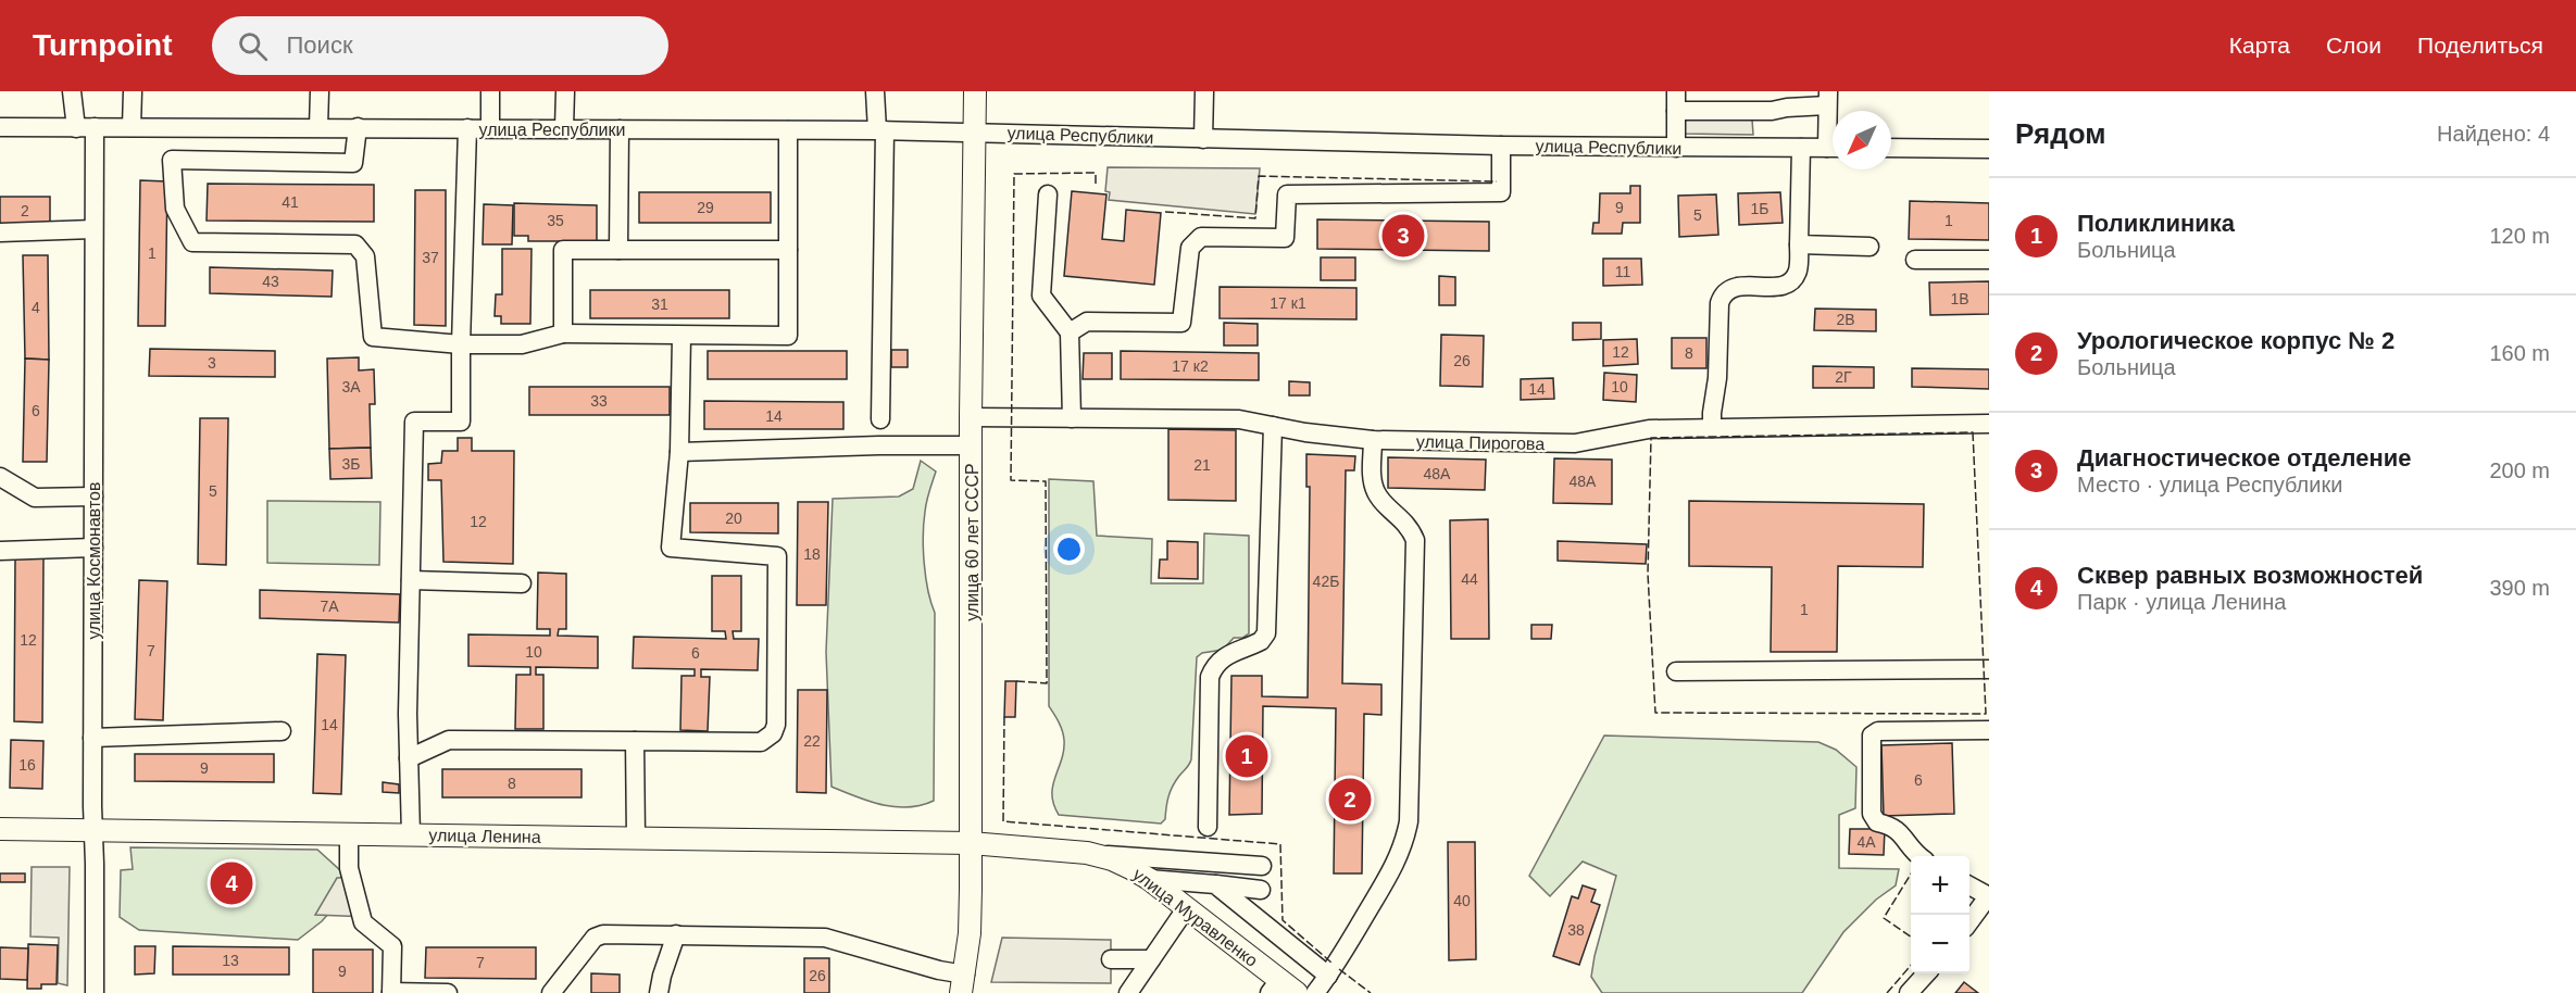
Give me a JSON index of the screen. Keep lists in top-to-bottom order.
{
  "streets": {
    "main road": ["улица 60 лет СССР", "улица Ленина", "улица Муравленко"],
    "street": ["улица Республики", "улица Пирогова", "улица Космонавтов"]
  },
  "crossings": [
    ["улица Республики", "улица 60 лет СССР"],
    ["улица Пирогова", "улица 60 лет СССР"],
    ["улица 60 лет СССР", "улица Ленина"],
    ["улица 60 лет СССР", "улица Муравленко"],
    ["улица Космонавтов", "улица Ленина"],
    ["улица Ленина", "улица Муравленко"]
  ],
  "house_numbers": [
    "41",
    "29",
    "9",
    "1Б",
    "2",
    "5",
    "35",
    "1",
    "1",
    "37",
    "11",
    "43",
    "1В",
    "17 к1",
    "31",
    "4",
    "2В",
    "12",
    "8",
    "26",
    "3",
    "17 к2",
    "2Г",
    "3А",
    "10",
    "14",
    "33",
    "6",
    "14",
    "3Б",
    "21",
    "48А",
    "48А",
    "5",
    "20",
    "12",
    "18",
    "44",
    "42Б",
    "7А",
    "1",
    "12",
    "7",
    "10",
    "6",
    "14",
    "22",
    "16",
    "9",
    "6",
    "8",
    "4А",
    "40",
    "38",
    "13",
    "7",
    "9",
    "26"
  ],
  "north": "bottom left",
  "page": {
    "header": "Turnpoint",
    "search": "Поиск",
    "nav": ["Карта", "Слои", "Поделиться"],
    "heading": ["Рядом", "Найдено: 4"],
    "list": [
      {
        "mark": "1",
        "name": "Поликлиника",
        "note": "Больница",
        "value": "120 m"
      },
      {
        "mark": "2",
        "name": "Урологическое корпус № 2",
        "note": "Больница",
        "value": "160 m"
      },
      {
        "mark": "3",
        "name": "Диагностическое отделение",
        "note": "Место · улица Республики",
        "value": "200 m"
      },
      {
        "mark": "4",
        "name": "Сквер равных возможностей",
        "note": "Парк · улица Ленина",
        "value": "390 m"
      }
    ],
    "pins": [
      "3",
      "1",
      "2",
      "4"
    ],
    "map_buttons": ["+", "−"]
  }
}
